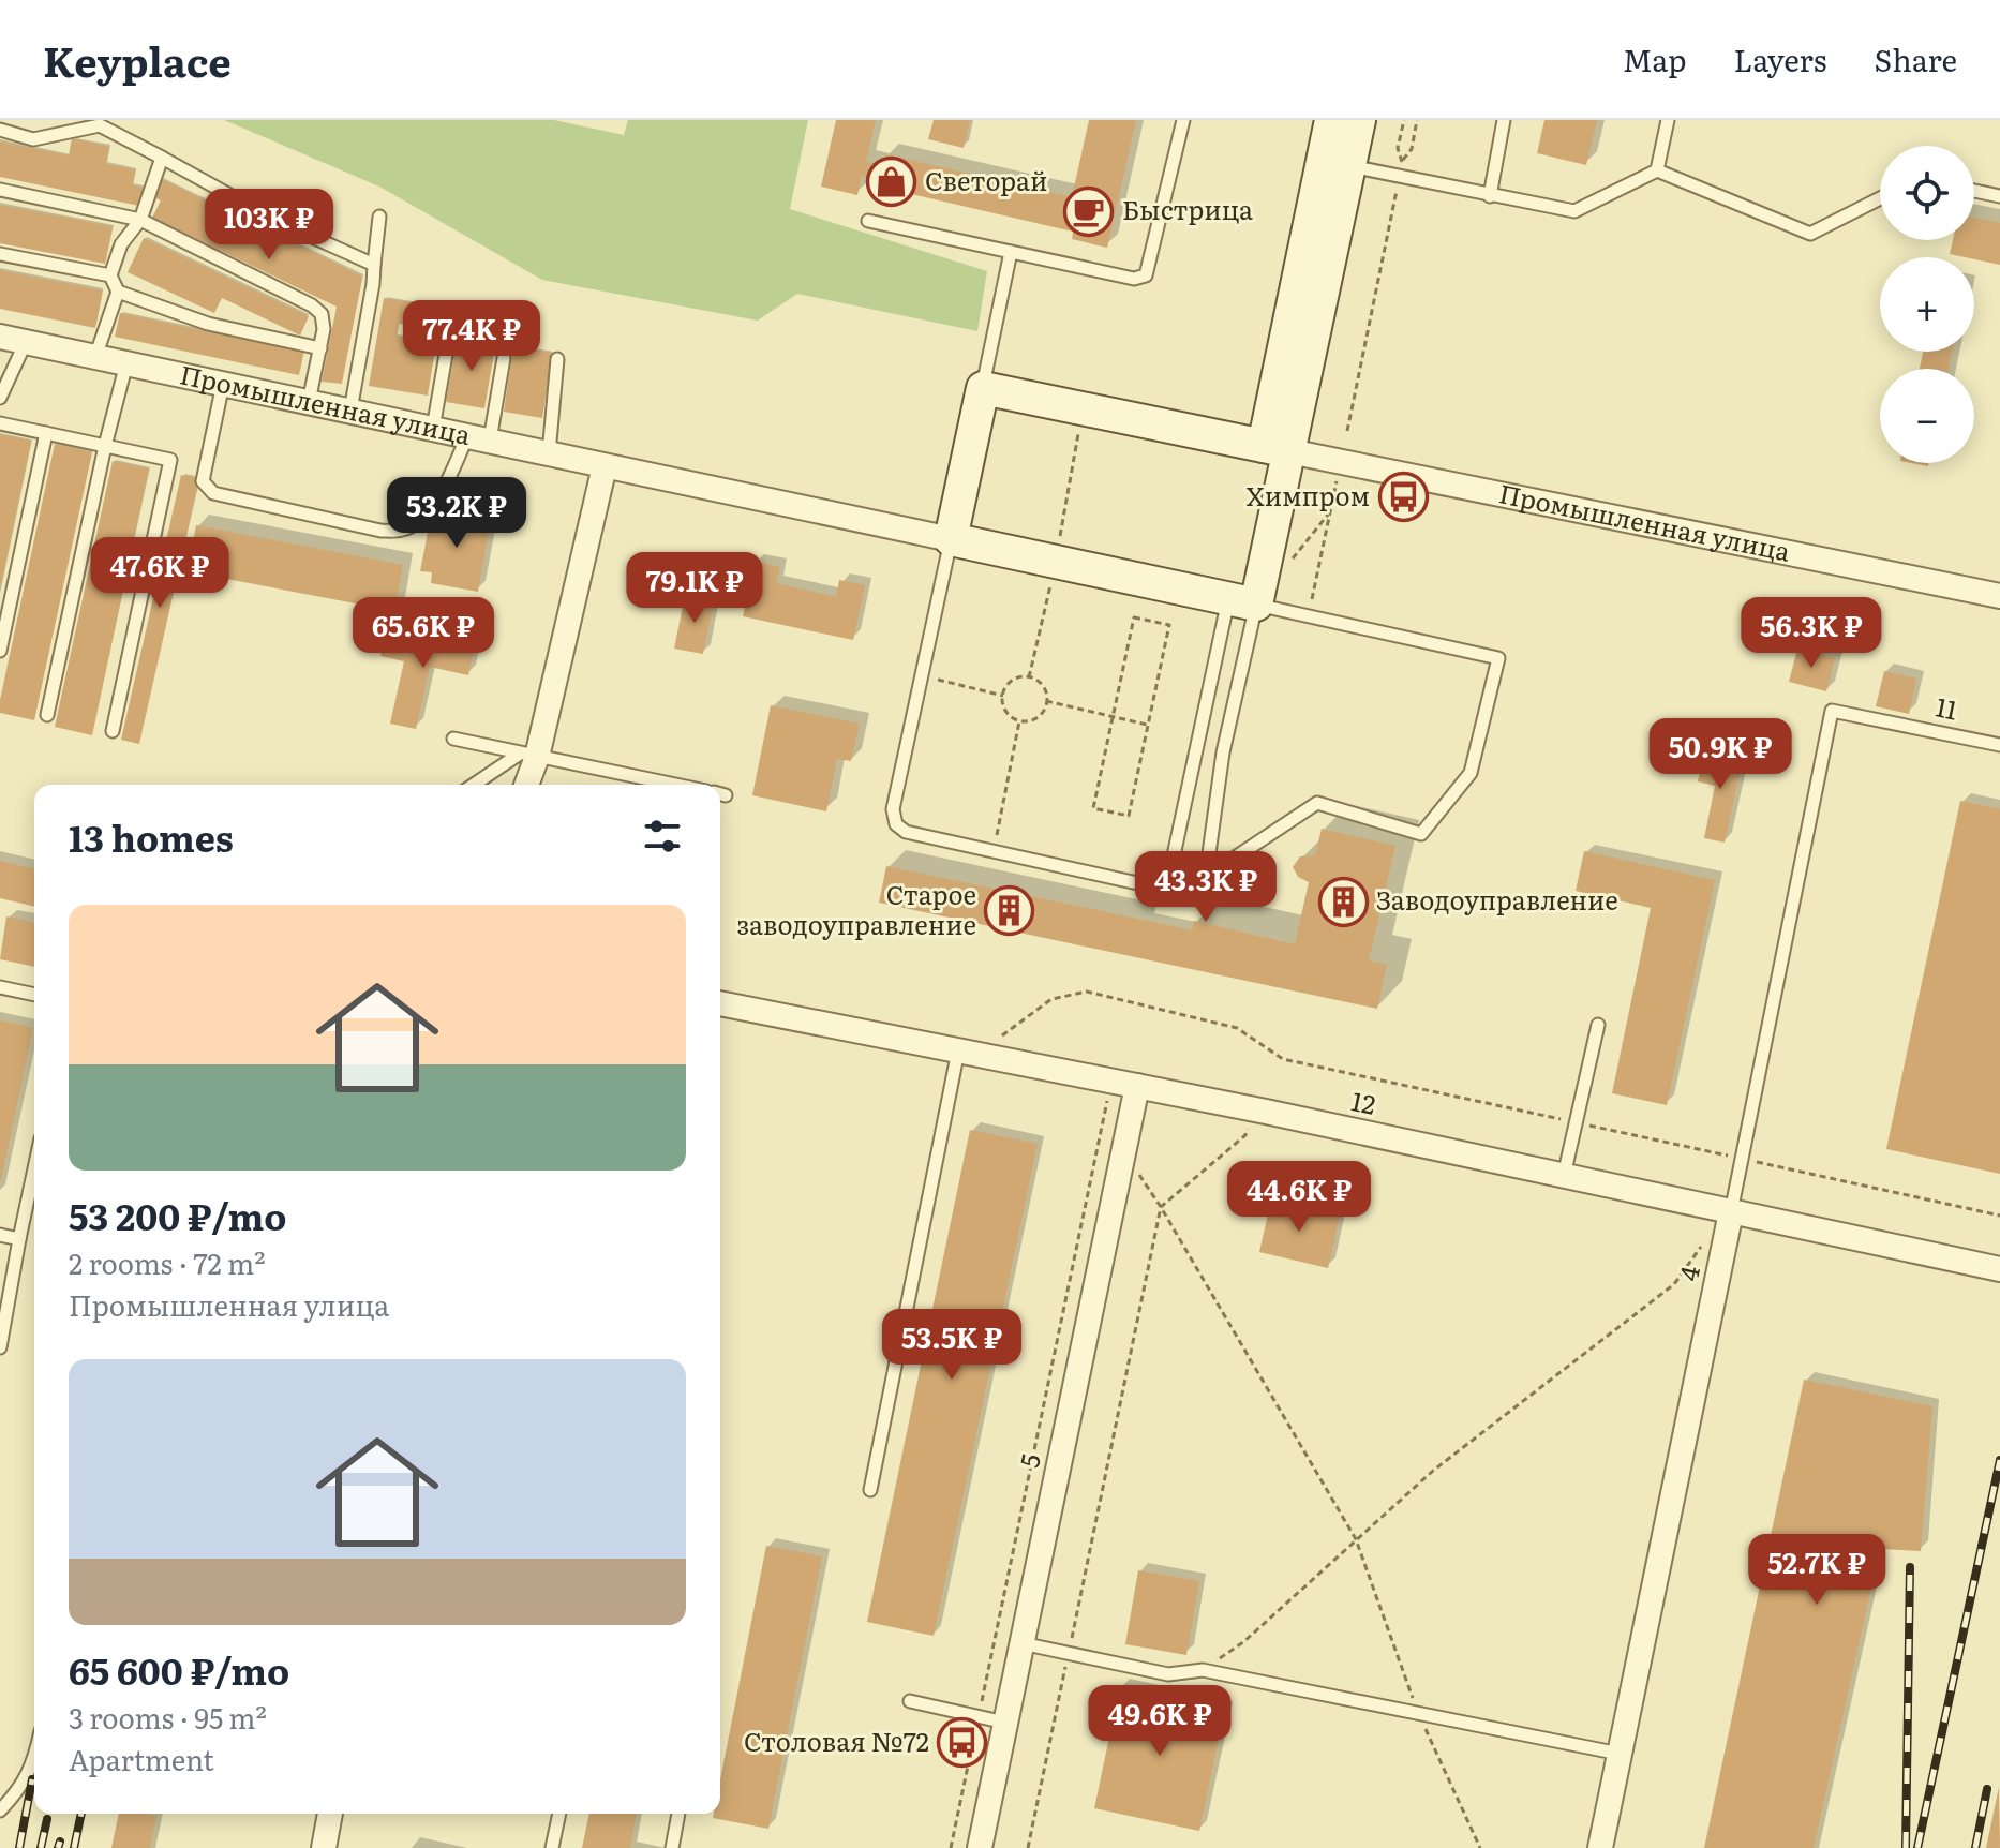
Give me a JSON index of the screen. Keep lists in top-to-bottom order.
{
  "streets": {
    "street": [
      "Промышленная улица",
      "12",
      "4",
      "5"
    ],
    "lane": ["11"]
  },
  "crossings": [
    ["11", "4"],
    ["12", "4"],
    ["12", "5"]
  ],
  "places": {
    "shop": ["Светорай"],
    "cafe": ["Быстрица"],
    "bus stop": ["Химпром", "Столовая №72"],
    "building": ["Заводоуправление", "Старое заводоуправление"]
  },
  "page": {
    "header": "Keyplace",
    "nav": ["Map", "Layers", "Share"],
    "map_buttons": ["+", "−"],
    "price": [
      "103K ₽",
      "77.4K ₽",
      "53.2K ₽",
      "47.6K ₽",
      "79.1K ₽",
      "65.6K ₽",
      "56.3K ₽",
      "50.9K ₽",
      "43.3K ₽",
      "44.6K ₽",
      "53.5K ₽",
      "52.7K ₽",
      "49.6K ₽"
    ],
    "heading": "13 homes",
    "list": [
      {
        "name": "53 200 ₽/mo",
        "note": "2 rooms · 72 m² · Промышленная улица"
      },
      {
        "name": "65 600 ₽/mo",
        "note": "3 rooms · 95 m² · Apartment"
      }
    ]
  }
}
